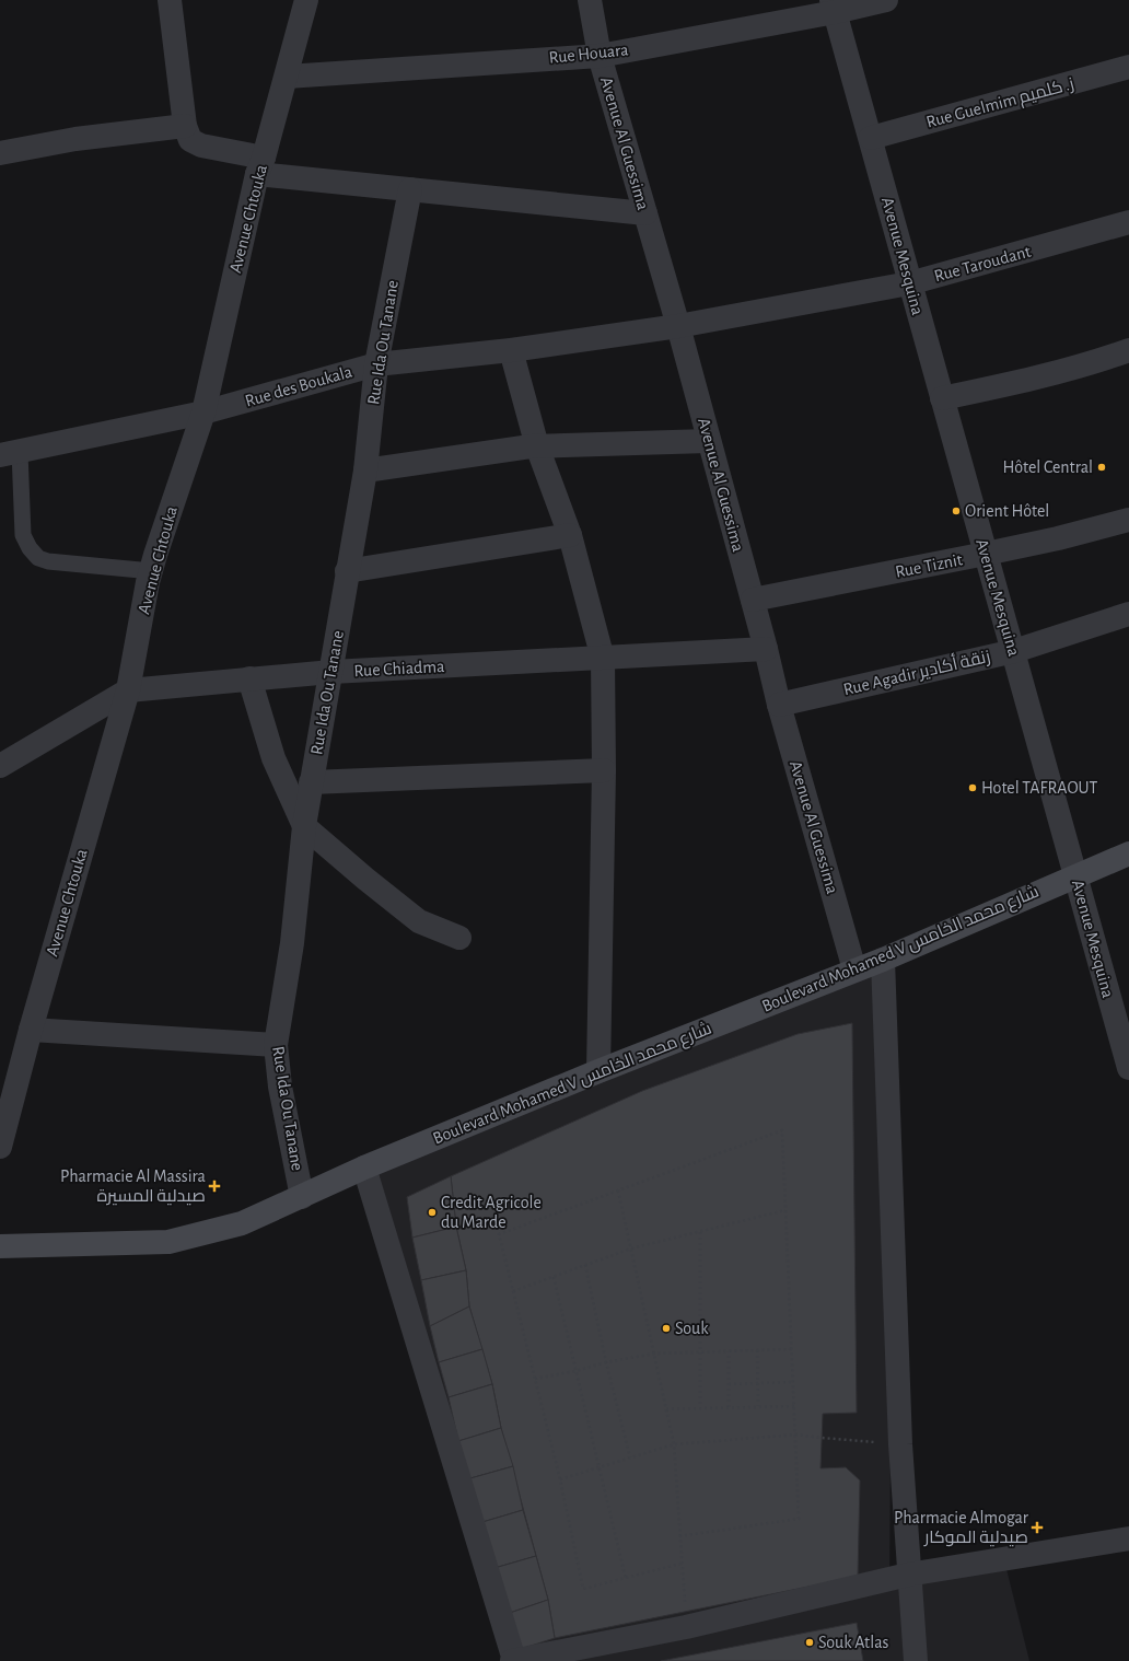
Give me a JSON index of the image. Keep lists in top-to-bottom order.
{
  "streets": {
    "street": [
      "Rue Houara",
      "Rue Guelmim ز. كلميم",
      "Avenue Al Guessima",
      "Avenue Chtouka",
      "Avenue Mesquina",
      "Rue Taroudant",
      "Rue Ida Ou Tanane",
      "Rue des Boukala",
      "Rue Tiznit",
      "Rue Chiadma",
      "Rue Agadir زنقة أكادير",
      "Boulevard Mohamed V شارع محمد الخامس"
    ]
  },
  "crossings": [
    ["Rue Houara", "Avenue Al Guessima"],
    ["Rue Houara", "Avenue Chtouka"],
    ["Rue Houara", "Avenue Mesquina"],
    ["Rue Guelmim ز. كلميم", "Avenue Mesquina"],
    ["Avenue Al Guessima", "Rue Taroudant"],
    ["Avenue Al Guessima", "Rue des Boukala"],
    ["Avenue Al Guessima", "Rue Tiznit"],
    ["Avenue Al Guessima", "Rue Chiadma"],
    ["Avenue Al Guessima", "Rue Agadir زنقة أكادير"],
    ["Avenue Al Guessima", "Boulevard Mohamed V شارع محمد الخامس"],
    ["Avenue Chtouka", "Rue des Boukala"],
    ["Avenue Chtouka", "Rue Chiadma"],
    ["Avenue Mesquina", "Rue Taroudant"],
    ["Avenue Mesquina", "Rue Tiznit"],
    ["Avenue Mesquina", "Rue Agadir زنقة أكادير"],
    ["Avenue Mesquina", "Boulevard Mohamed V شارع محمد الخامس"],
    ["Rue Taroudant", "Rue des Boukala"],
    ["Rue Ida Ou Tanane", "Rue des Boukala"],
    ["Rue Ida Ou Tanane", "Rue Chiadma"],
    ["Rue Ida Ou Tanane", "Boulevard Mohamed V شارع محمد الخامس"]
  ],
  "places": {
    "other": [
      "Hôtel Central",
      "Orient Hôtel",
      "Hotel TAFRAOUT",
      "Credit Agricole du Marde",
      "Souk",
      "Souk Atlas"
    ],
    "health": ["Pharmacie Al Massira صيدلية المسيرة", "Pharmacie Almogar صيدلية الموكار"]
  }
}
